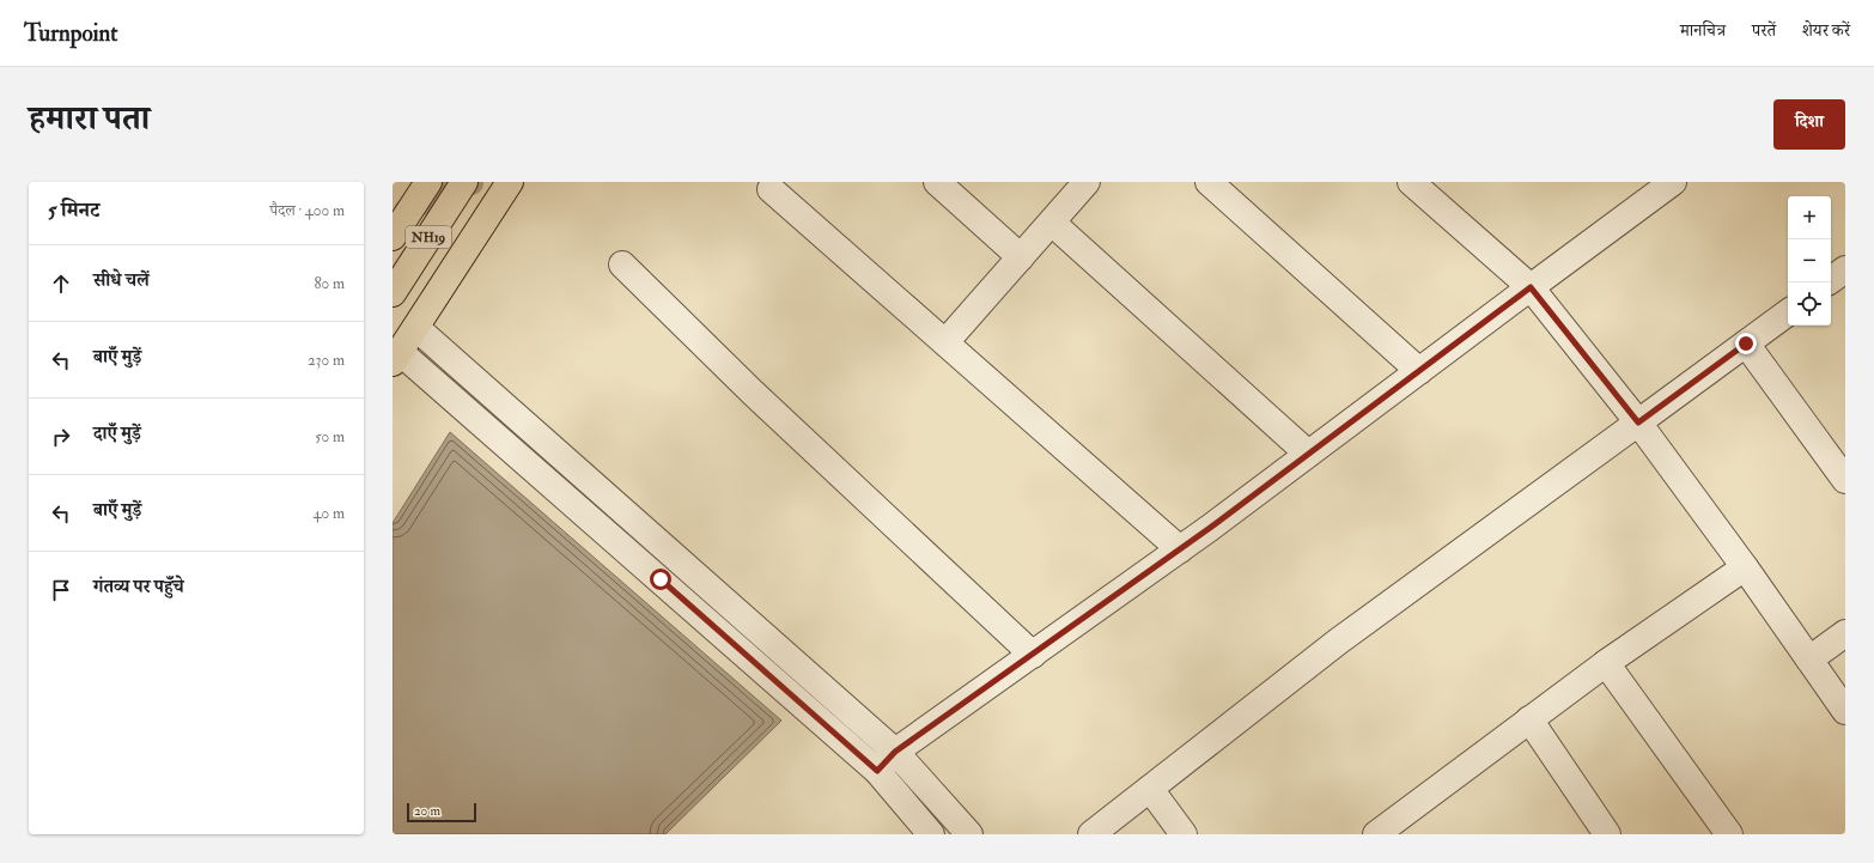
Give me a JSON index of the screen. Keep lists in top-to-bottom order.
{
  "streets": {
    "main road": ["NH19"]
  },
  "scale_bar": "20 m",
  "page": {
    "header": "Turnpoint",
    "nav": ["मानचित्र", "परतें", "शेयर करें"],
    "title": "हमारा पता",
    "buttons": "दिशा",
    "heading": ["5 मिनट", "पैदल · 400 m"],
    "map_buttons": ["+", "−"],
    "list": [
      ["सीधे चलें", "80 m"],
      ["बाएँ मुड़ें", "230 m"],
      ["दाएँ मुड़ें", "50 m"],
      ["बाएँ मुड़ें", "40 m"],
      "गंतव्य पर पहुँचे"
    ],
    "scale": "20 m"
  }
}
